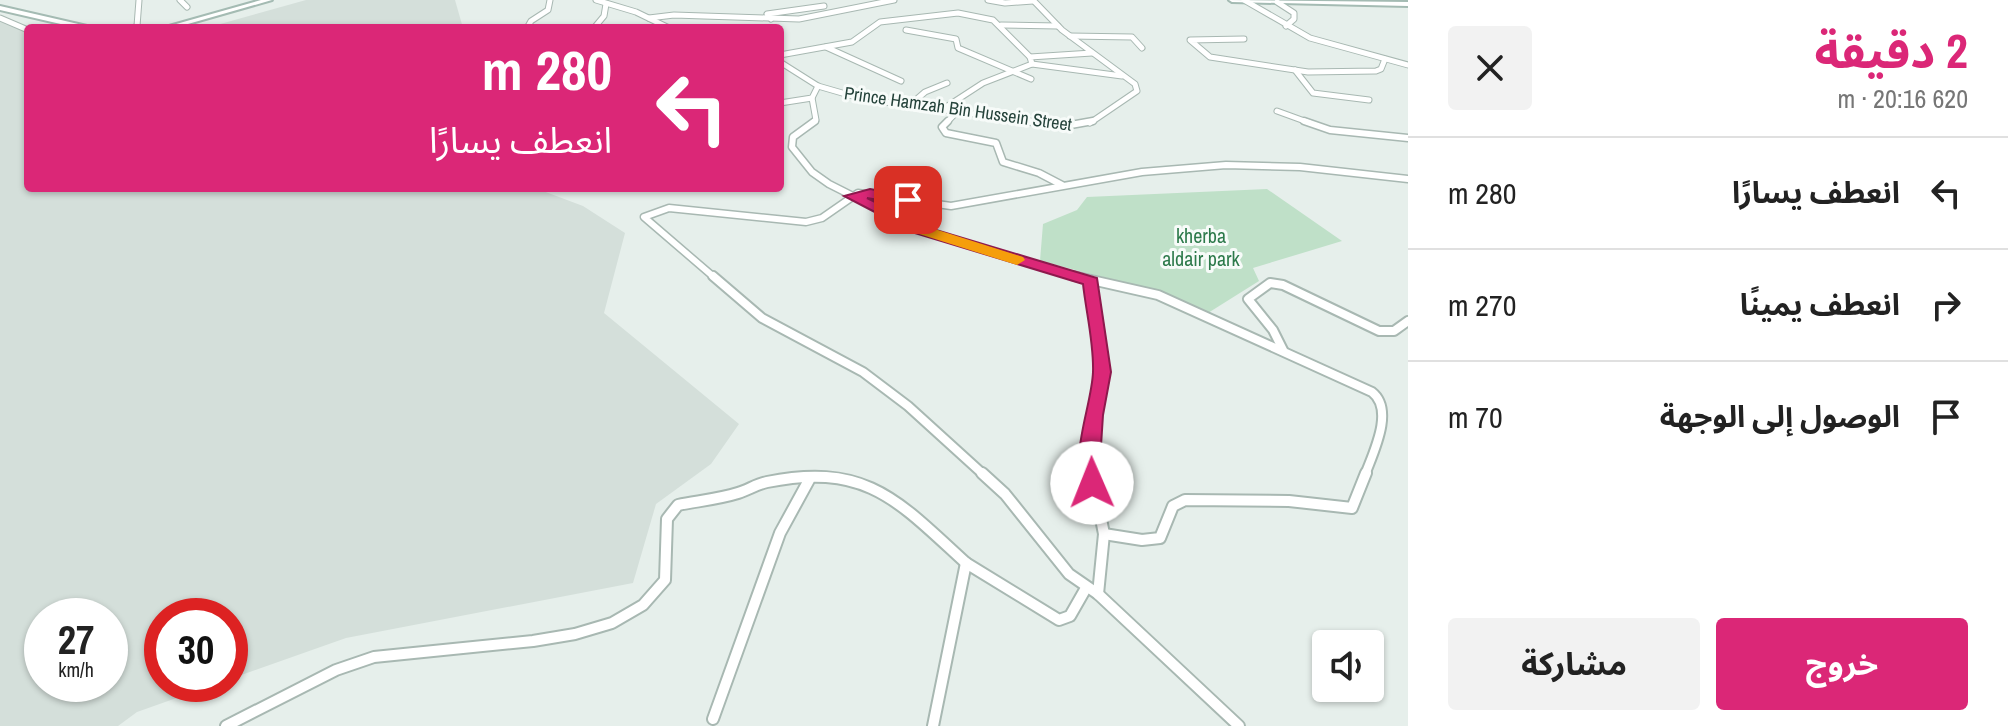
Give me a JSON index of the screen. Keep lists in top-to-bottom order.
{
  "streets": {
    "street": ["Prince Hamzah Bin Hussein Street"]
  },
  "parks": ["kherba aldair park"],
  "page": {
    "heading": ["2 دقيقة", "620 m · 20:16"],
    "turn": ["280 m", "انعطف يسارًا"],
    "list": [
      {
        "name": "انعطف يسارًا",
        "value": "280 m"
      },
      {
        "name": "انعطف يمينًا",
        "value": "270 m"
      },
      {
        "name": "الوصول إلى الوجهة",
        "value": "70 m"
      }
    ],
    "speed": "27 km/h",
    "limit": "30",
    "buttons": ["خروج", "مشاركة"]
  }
}
